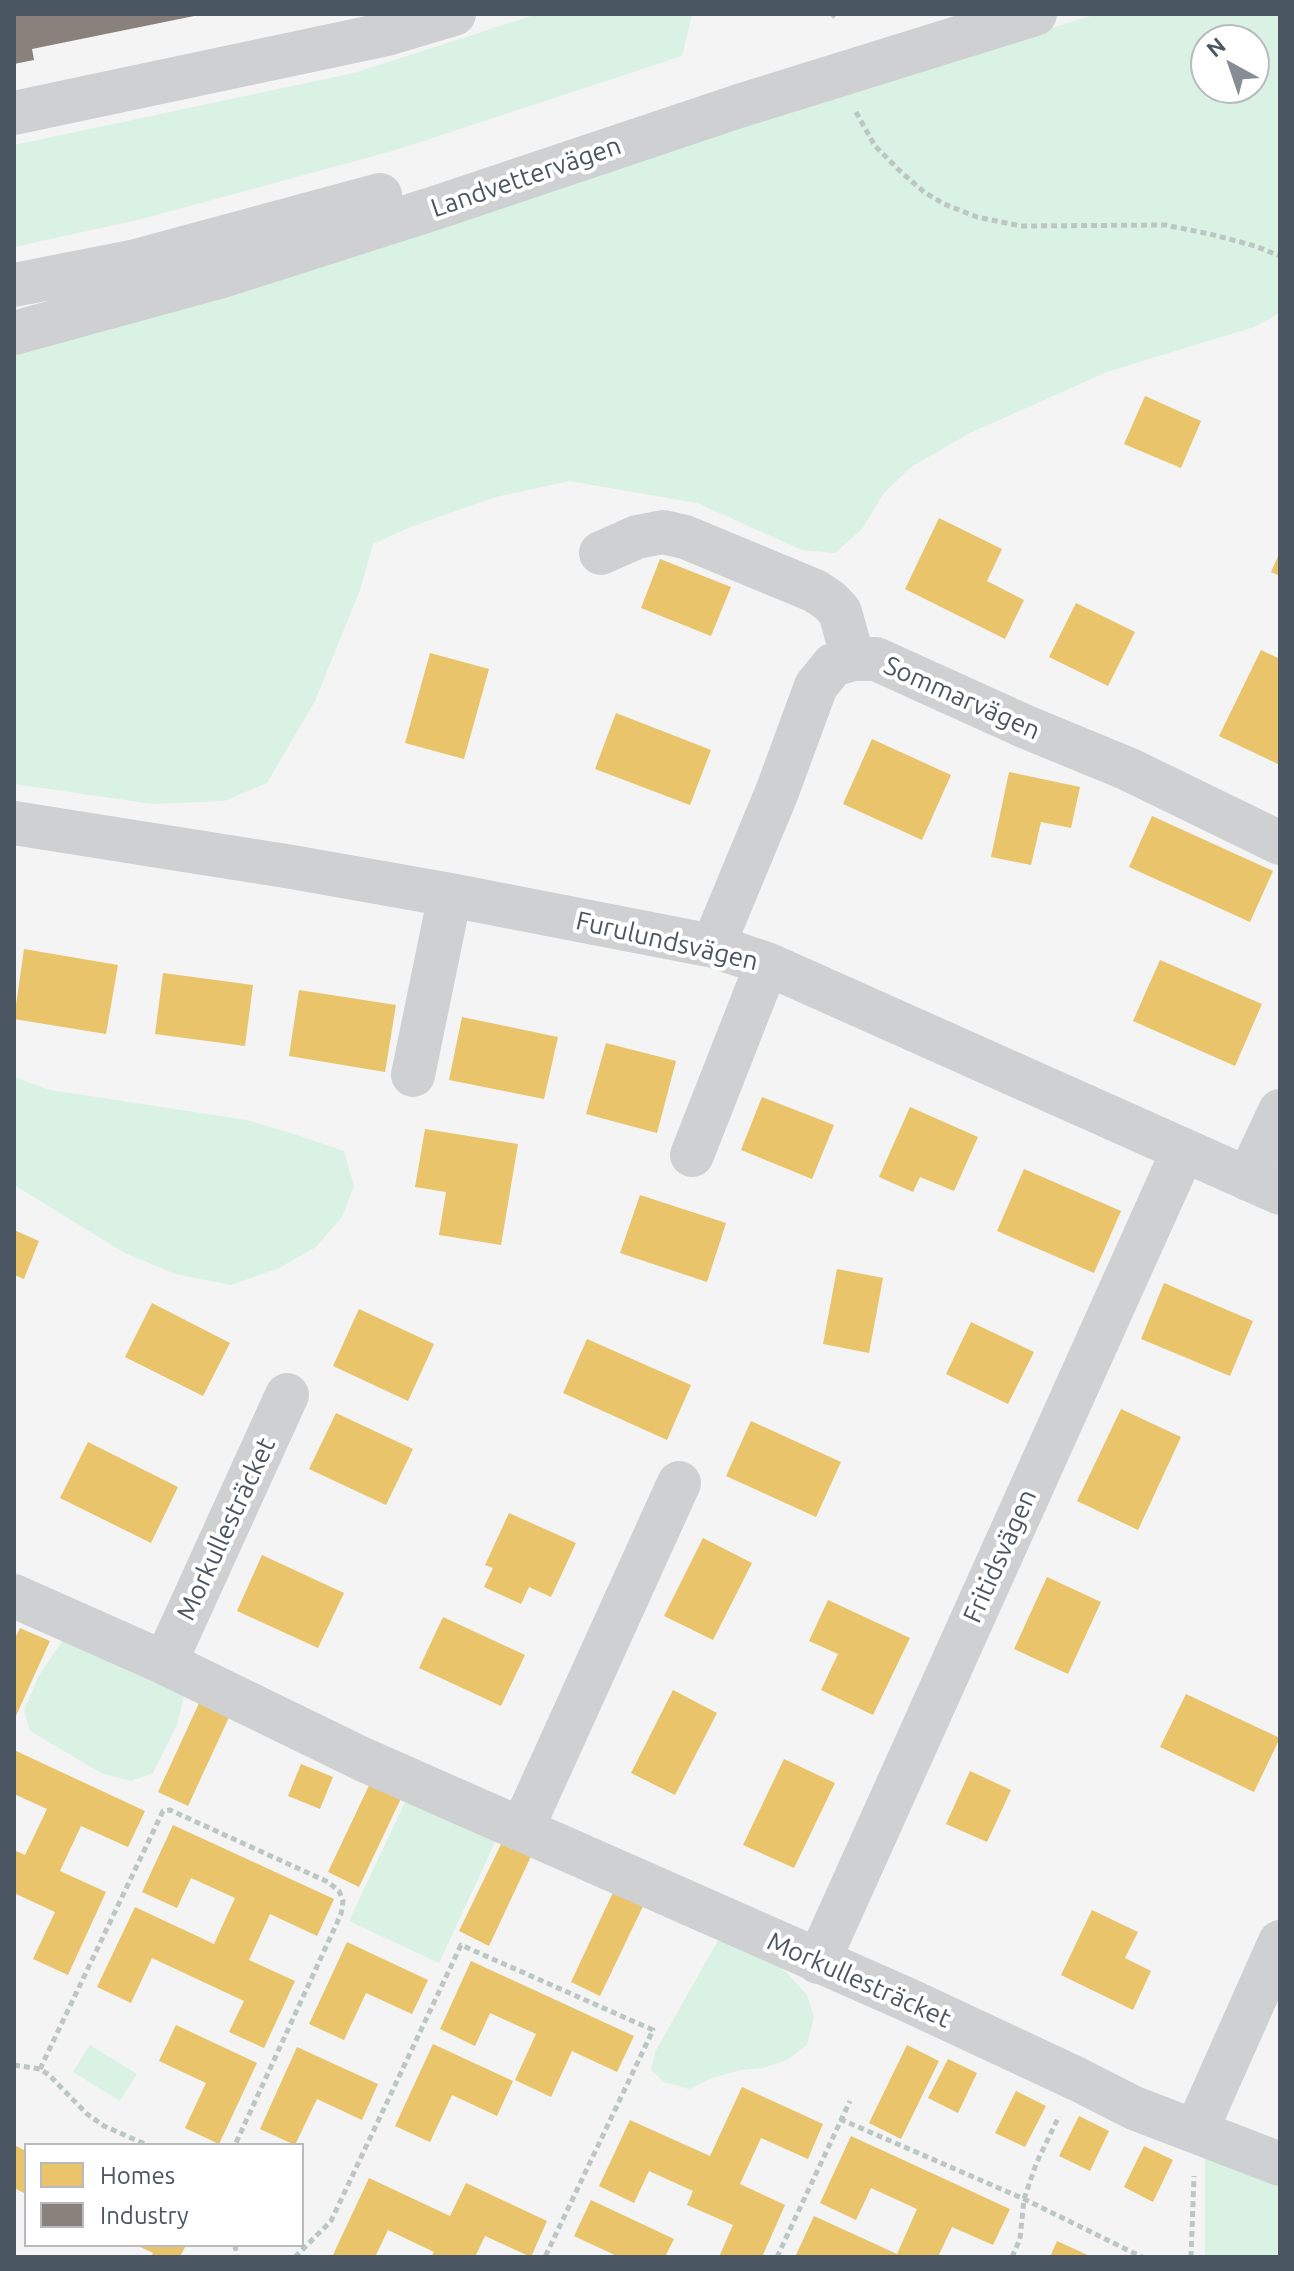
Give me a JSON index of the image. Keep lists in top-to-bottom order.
{
  "streets": {
    "street": [
      "Landvettervägen",
      "Sommarvägen",
      "Furulundsvägen",
      "Morkullesträcket",
      "Fritidsvägen"
    ]
  },
  "crossings": [
    ["Sommarvägen", "Furulundsvägen"],
    ["Furulundsvägen", "Fritidsvägen"],
    ["Morkullesträcket", "Fritidsvägen"]
  ],
  "legend": ["Homes", "Industry"],
  "north": "top left"
}
